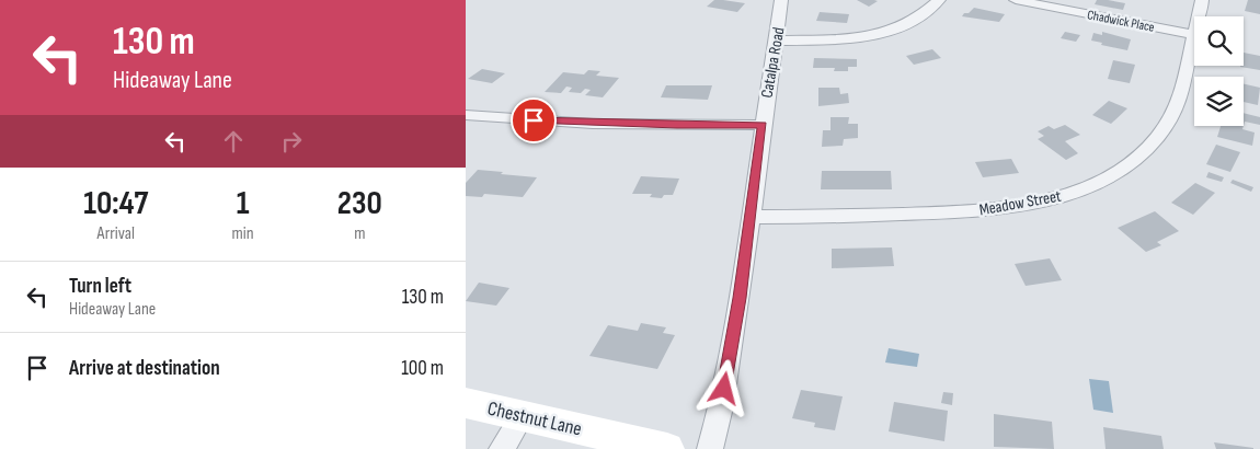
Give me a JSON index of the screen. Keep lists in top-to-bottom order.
{
  "streets": {
    "street": [
      "Chadwick Place",
      "Catalpa Road",
      "Meadow Street",
      "Chestnut Lane"
    ]
  },
  "crossings": [
    ["Chadwick Place", "Meadow Street"],
    ["Catalpa Road", "Meadow Street"]
  ],
  "page": {
    "turn": ["130 m", "Hideaway Lane"],
    "eta": [
      "10:47",
      "Arrival",
      "1",
      "min",
      "230",
      "m"
    ],
    "list": [
      {
        "name": "Turn left",
        "note": "Hideaway Lane",
        "value": "130 m"
      },
      {
        "name": "Arrive at destination",
        "value": "100 m"
      }
    ]
  }
}
